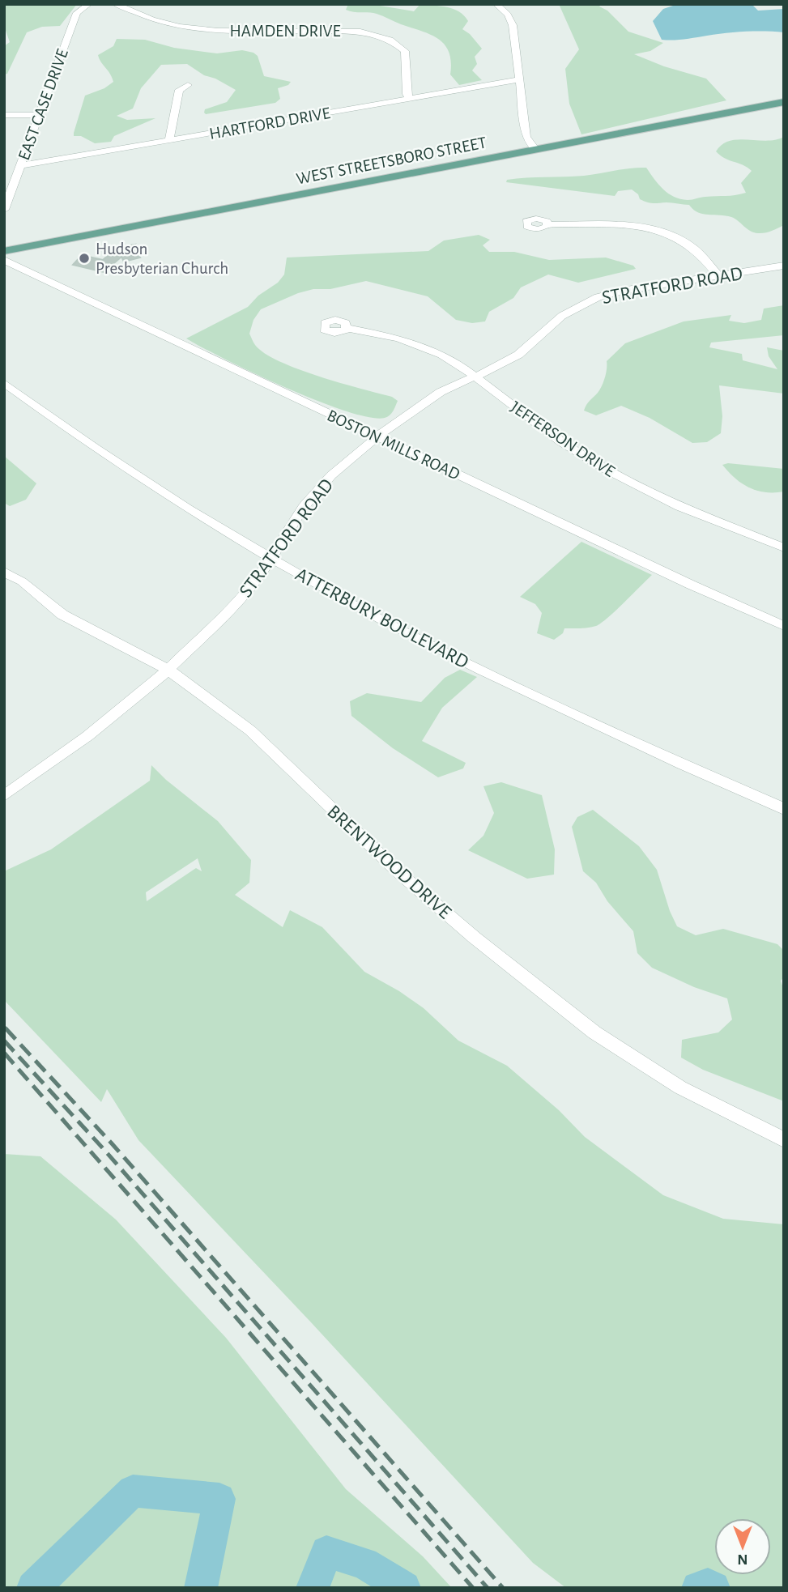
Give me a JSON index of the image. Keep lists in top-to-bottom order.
{
  "streets": {
    "main road": ["WEST STREETSBORO STREET"],
    "street": [
      "HAMDEN DRIVE",
      "EAST CASE DRIVE",
      "HARTFORD DRIVE",
      "STRATFORD ROAD",
      "JEFFERSON DRIVE",
      "BOSTON MILLS ROAD",
      "ATTERBURY BOULEVARD",
      "BRENTWOOD DRIVE"
    ]
  },
  "crossings": [
    ["HAMDEN DRIVE", "HARTFORD DRIVE"],
    ["EAST CASE DRIVE", "HARTFORD DRIVE"],
    ["STRATFORD ROAD", "JEFFERSON DRIVE"],
    ["STRATFORD ROAD", "BOSTON MILLS ROAD"],
    ["STRATFORD ROAD", "ATTERBURY BOULEVARD"],
    ["STRATFORD ROAD", "BRENTWOOD DRIVE"]
  ],
  "places": ["Hudson Presbyterian Church"],
  "north": "bottom"
}
